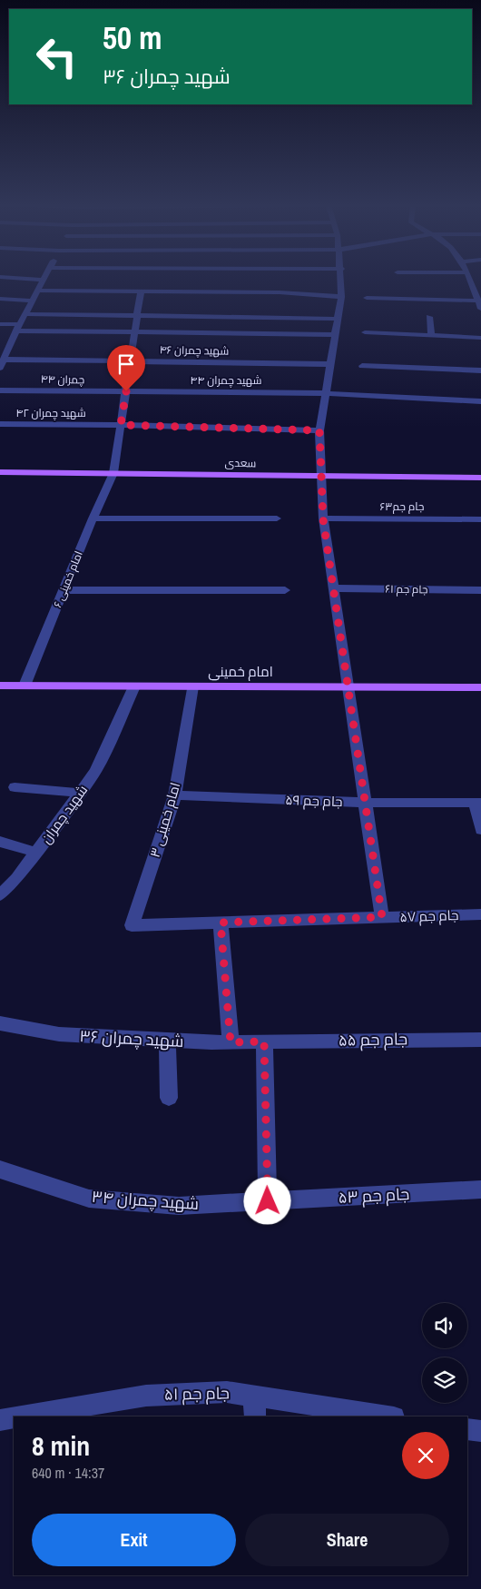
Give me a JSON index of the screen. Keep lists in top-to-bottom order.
{
  "streets": {
    "main road": ["سعدی", "امام خمینی"],
    "street": [
      "شهید چمران ۴۶",
      "چمران ۴۴",
      "شهید چمران ۴۴",
      "شهید چمران ۴۲",
      "جام جم۶۳",
      "امام خمینی ۶",
      "جام جم ۶۱",
      "جام جم ۵۹",
      "شهید چمران",
      "امام خمینی ۳",
      "جام جم ۵۷",
      "شهید چمران ۳۶",
      "جام جم ۵۵",
      "جام جم ۵۳",
      "شهید چمران ۳۴",
      "جام جم ۵۱"
    ]
  },
  "crossings": [
    ["شهید چمران ۴۶", "امام خمینی ۶"],
    ["چمران ۴۴", "شهید چمران ۴۴"],
    ["چمران ۴۴", "امام خمینی ۶"],
    ["شهید چمران ۴۴", "امام خمینی ۶"],
    ["شهید چمران ۴۲", "امام خمینی ۶"],
    ["سعدی", "امام خمینی ۶"],
    ["امام خمینی ۶", "امام خمینی"],
    ["امام خمینی", "شهید چمران"],
    ["امام خمینی", "امام خمینی ۳"],
    ["جام جم ۵۹", "امام خمینی ۳"],
    ["امام خمینی ۳", "جام جم ۵۷"],
    ["شهید چمران ۳۶", "جام جم ۵۵"],
    ["جام جم ۵۳", "شهید چمران ۳۴"]
  ],
  "page": {
    "turn": ["50 m", "شهید چمران ۳۶"],
    "heading": ["8 min", "640 m · 14:37"],
    "buttons": ["Exit", "Share"]
  }
}
